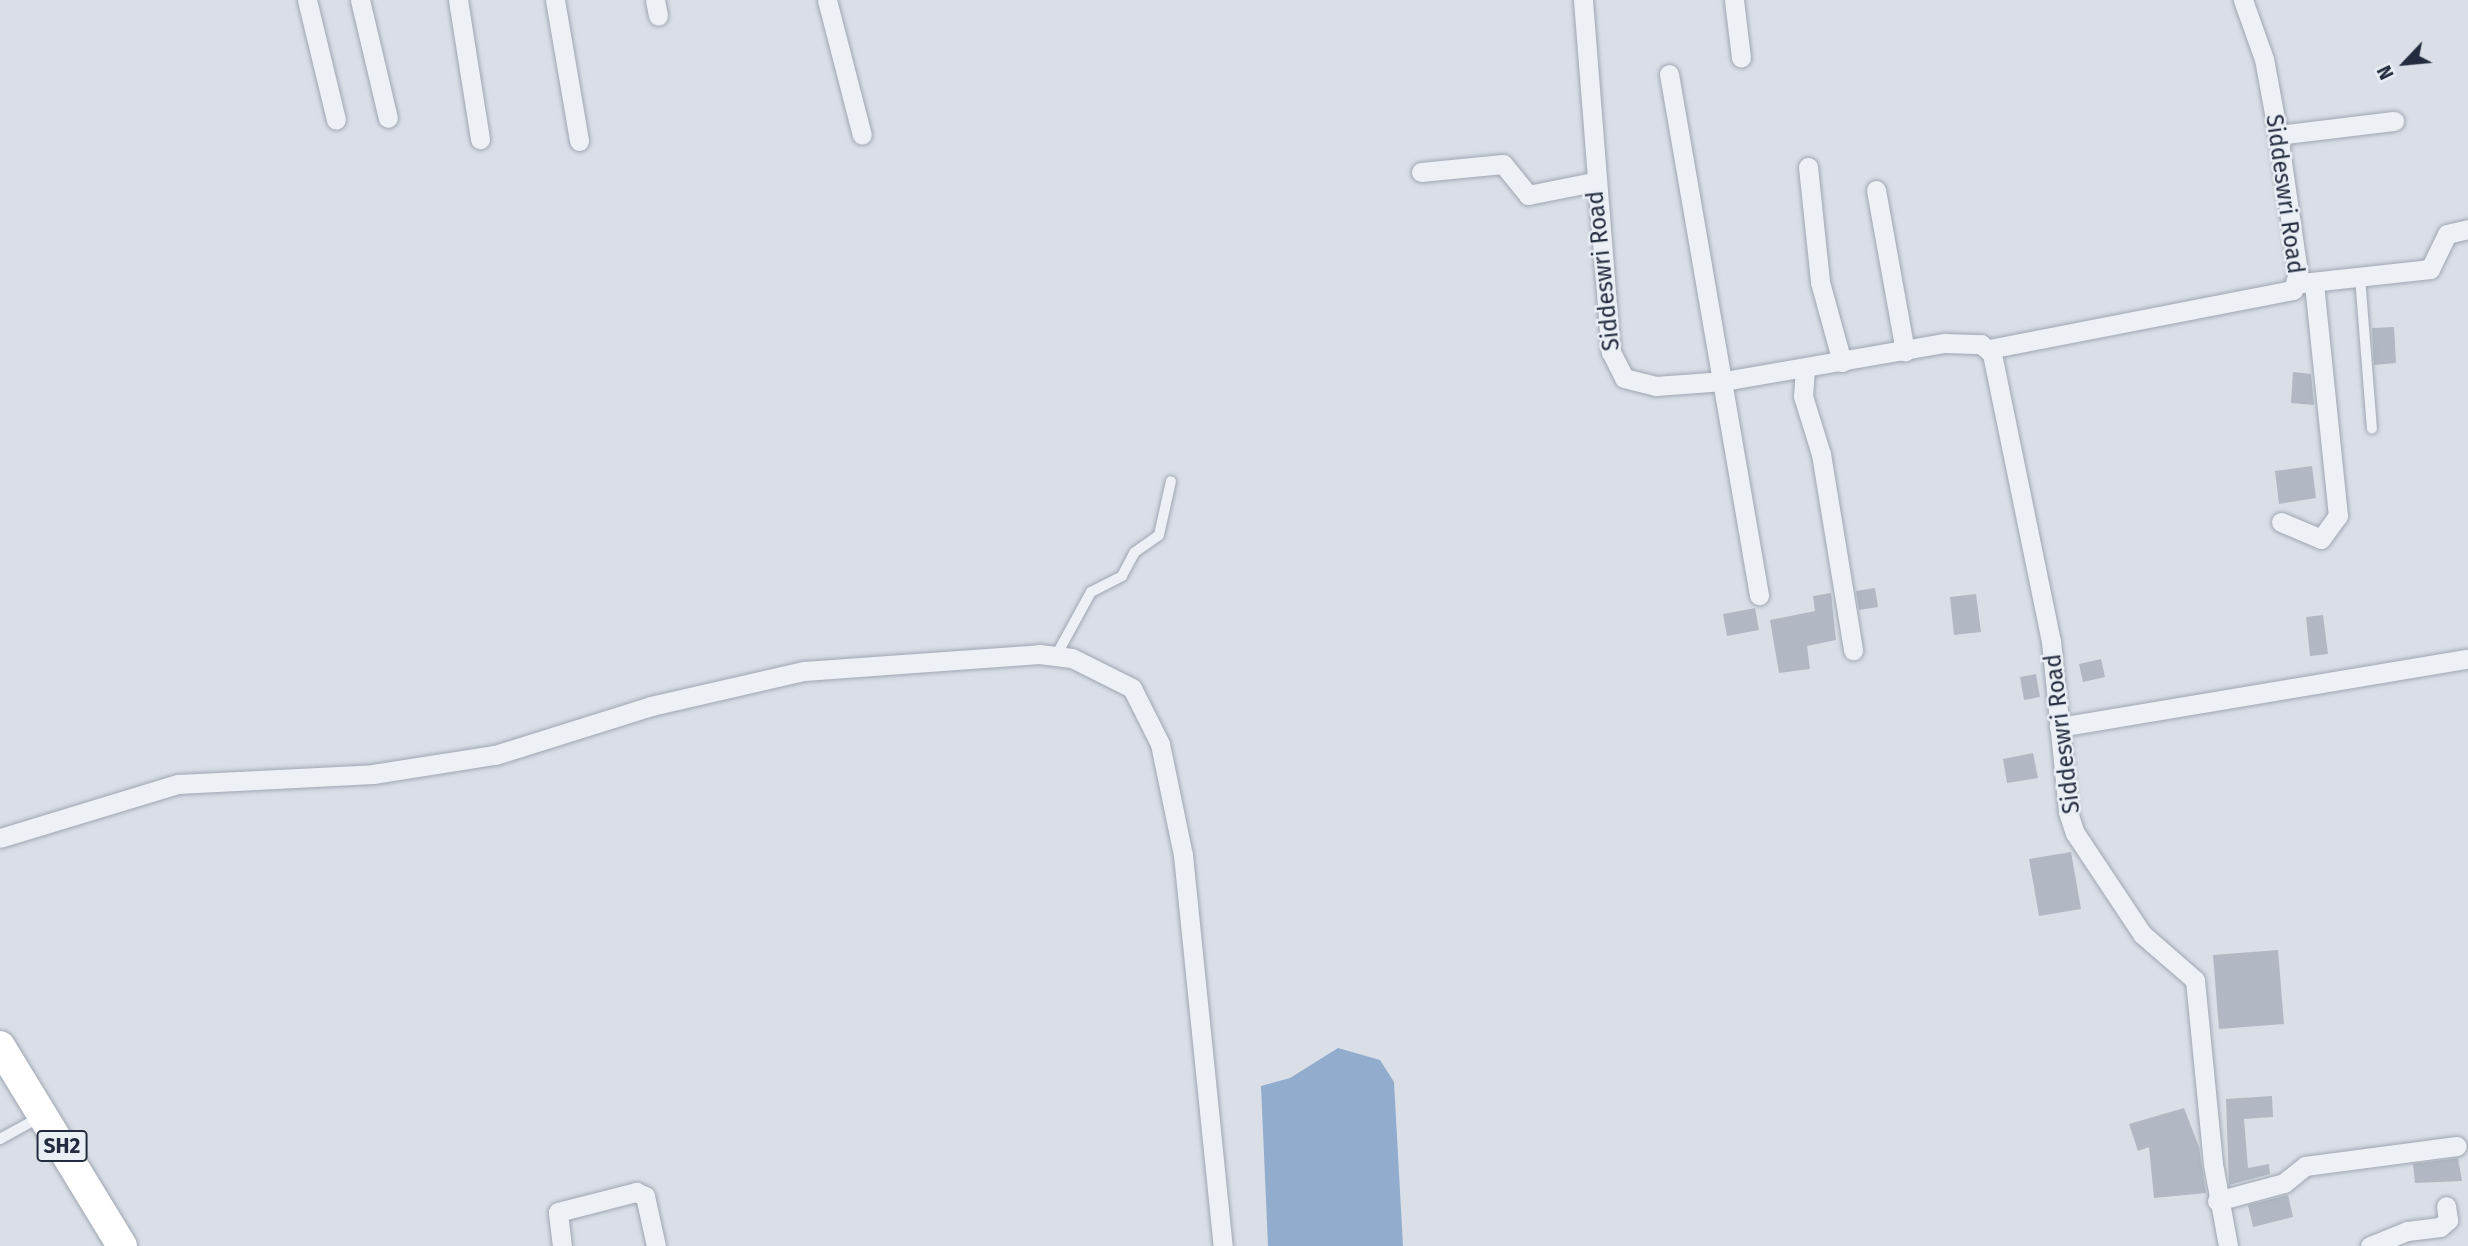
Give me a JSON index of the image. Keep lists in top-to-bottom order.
{
  "streets": {
    "main road": ["SH2"],
    "street": ["Siddeswri Road"]
  },
  "north": "bottom left"
}
